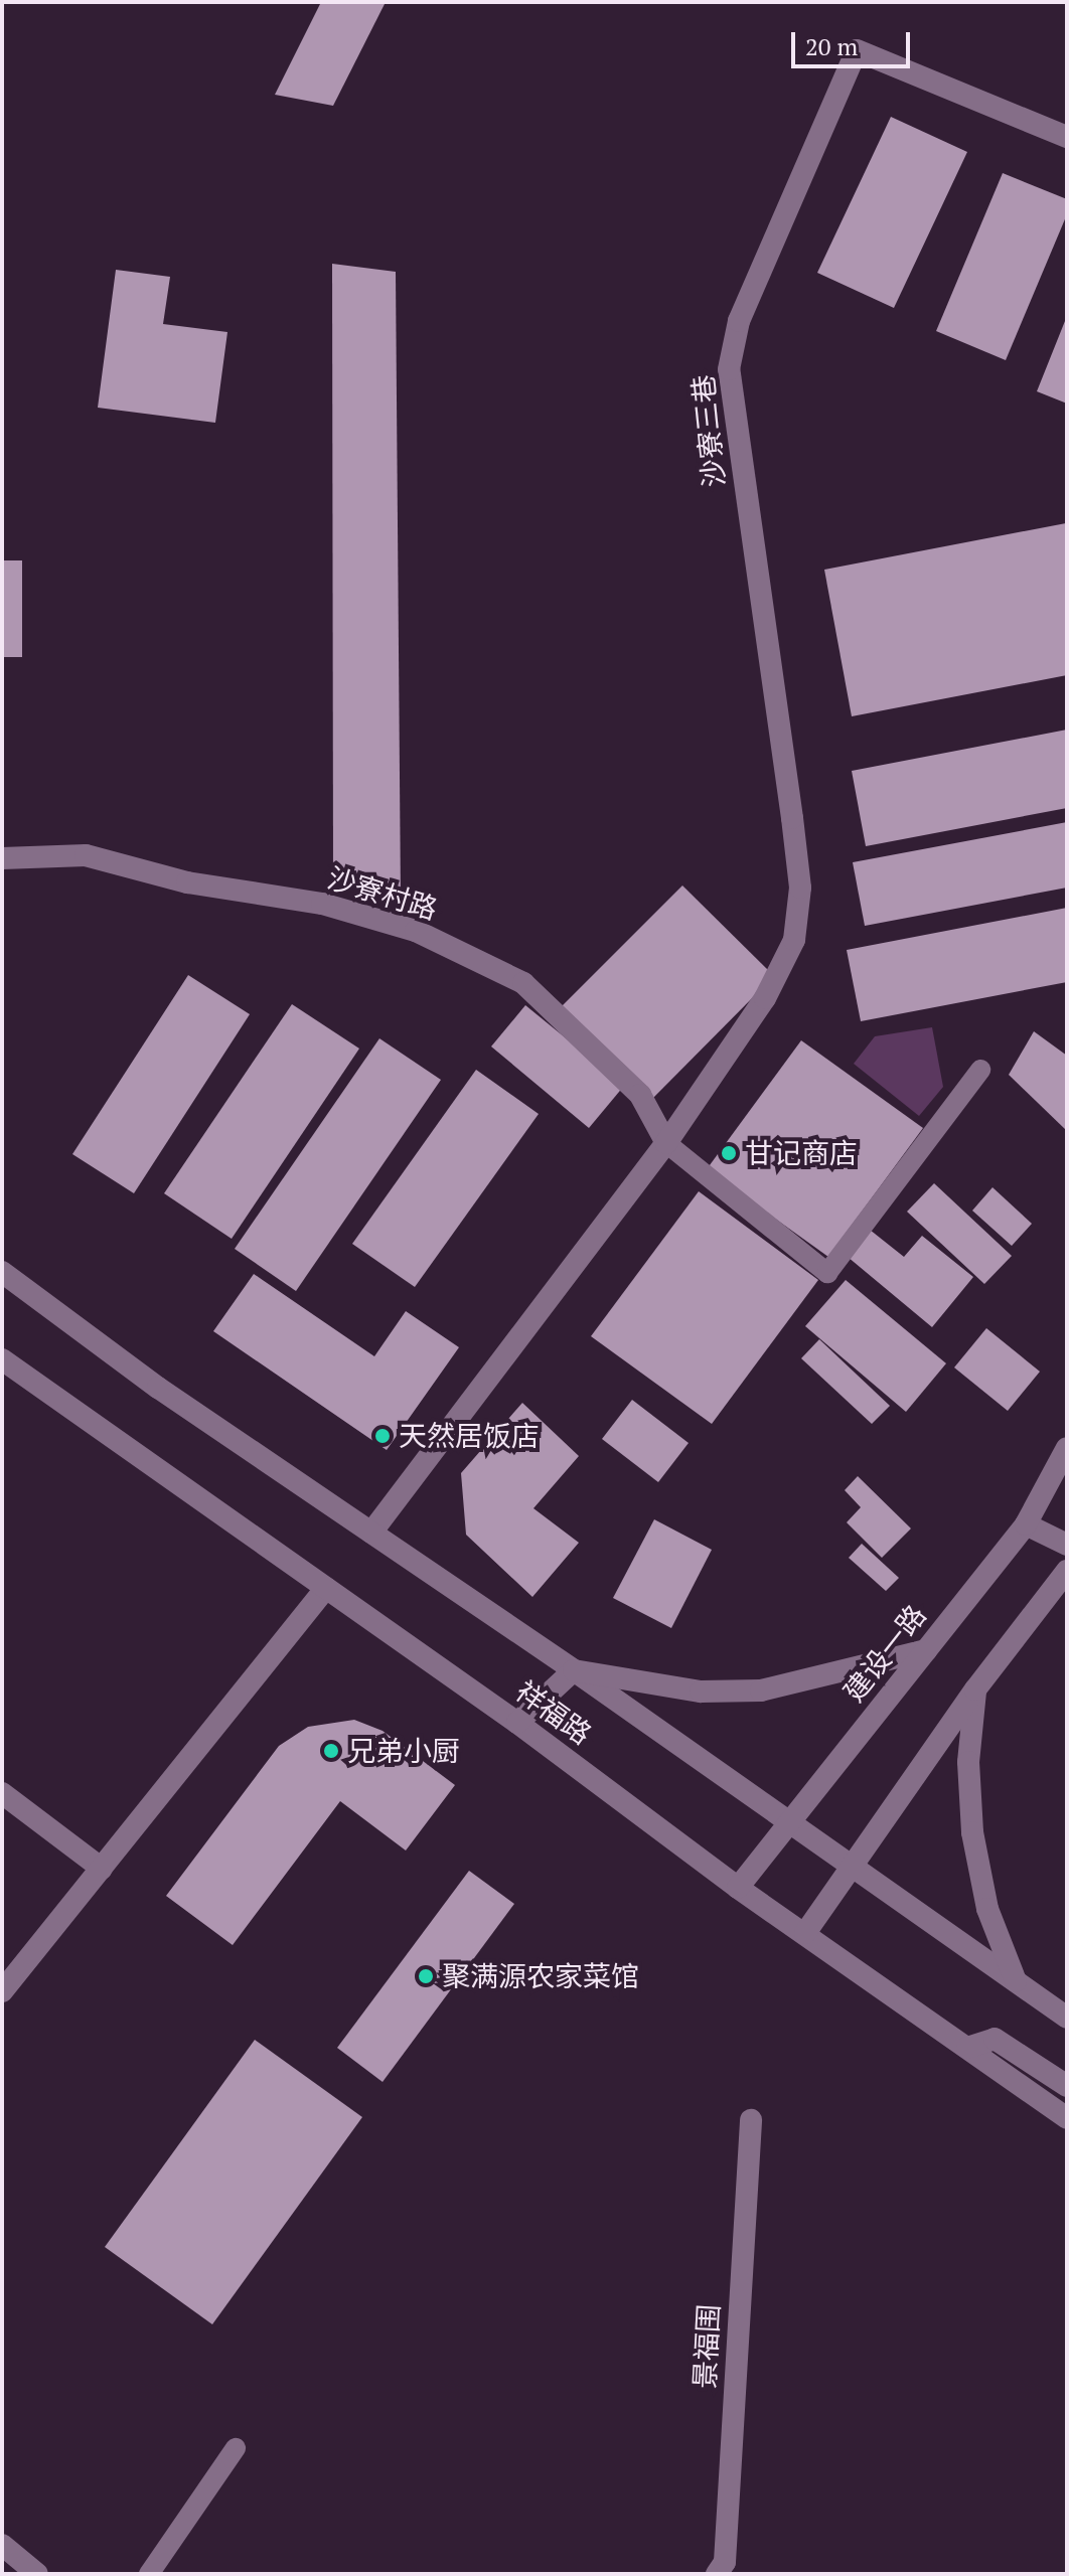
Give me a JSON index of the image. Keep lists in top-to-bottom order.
{
  "streets": {
    "street": [
      "沙寮三巷",
      "沙寮村路",
      "建设一路",
      "祥福路",
      "景福围"
    ]
  },
  "crossings": [
    ["沙寮三巷", "沙寮村路"],
    ["建设一路", "祥福路"]
  ],
  "places": [
    "甘记商店",
    "天然居饭店",
    "兄弟小厨",
    "聚满源农家菜馆"
  ],
  "scale_bar": "20 m"
}
